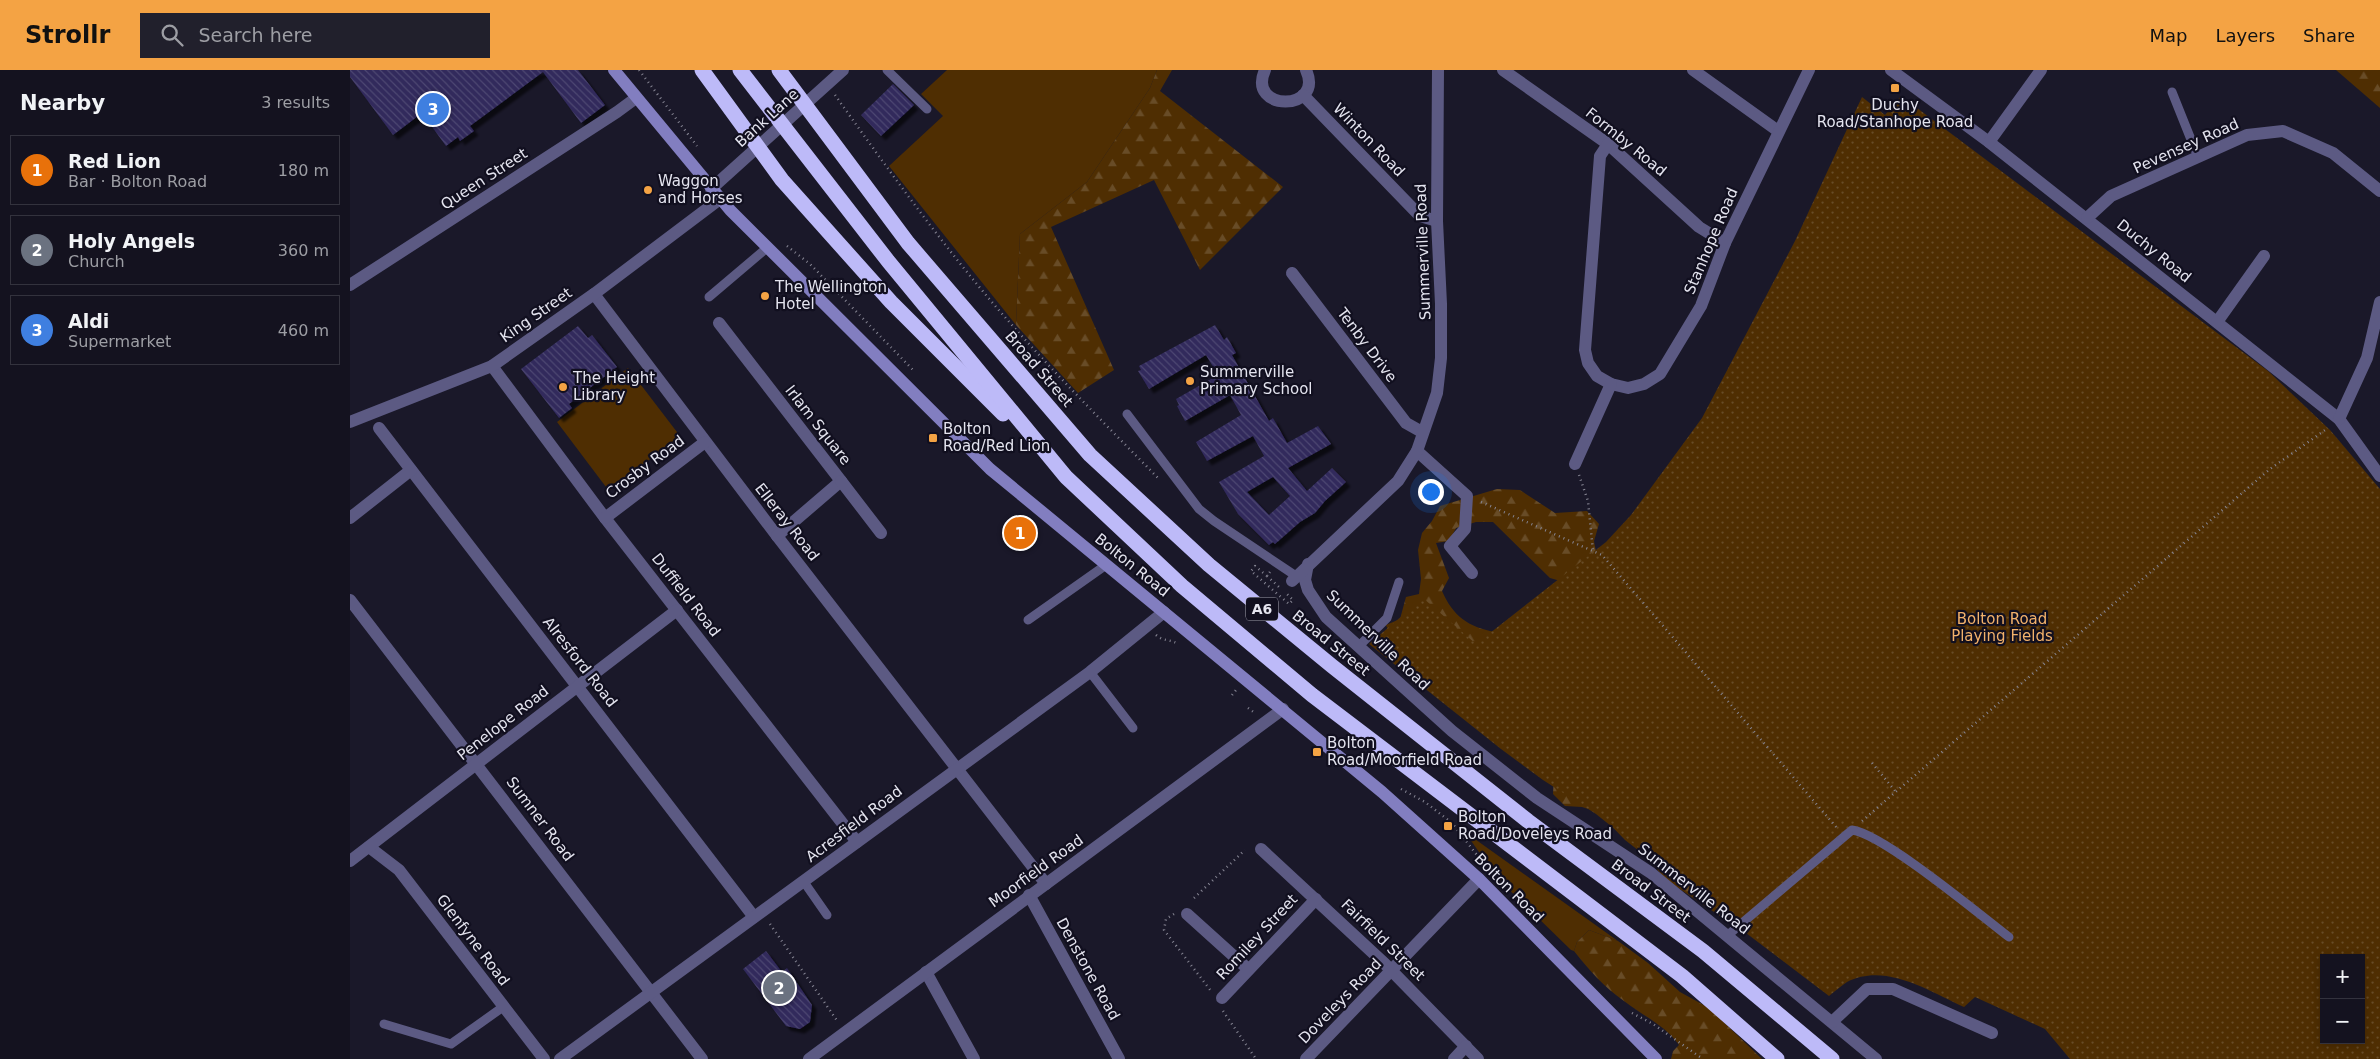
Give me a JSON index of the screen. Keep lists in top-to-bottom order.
{
  "streets": {
    "highway": ["Broad Street", "A6"],
    "street": [
      "Bank Lane",
      "Winton Road",
      "Formby Road",
      "Pevensey Road",
      "Queen Street",
      "Stanhope Road",
      "Duchy Road",
      "Summerville Road",
      "King Street",
      "Tenby Drive",
      "Irlam Square",
      "Crosby Road",
      "Elleray Road",
      "Bolton Road",
      "Duffield Road",
      "Alresford Road",
      "Penelope Road",
      "Sumner Road",
      "Acresfield Road",
      "Moorfield Road",
      "Romiley Street",
      "Glenfyne Road",
      "Fairfield Street",
      "Denstone Road",
      "Doveleys Road"
    ]
  },
  "crossings": [
    ["Bank Lane", "Bolton Road"],
    ["Winton Road", "Summerville Road"],
    ["Formby Road", "Stanhope Road"],
    ["Pevensey Road", "Duchy Road"],
    ["Queen Street", "Bolton Road"],
    ["Summerville Road", "Tenby Drive"],
    ["King Street", "Elleray Road"],
    ["King Street", "Bolton Road"],
    ["King Street", "Duffield Road"],
    ["Irlam Square", "Elleray Road"],
    ["Crosby Road", "Elleray Road"],
    ["Crosby Road", "Duffield Road"],
    ["Elleray Road", "Acresfield Road"],
    ["Elleray Road", "Moorfield Road"],
    ["Bolton Road", "Acresfield Road"],
    ["Bolton Road", "Moorfield Road"],
    ["Bolton Road", "Doveleys Road"],
    ["Duffield Road", "Penelope Road"],
    ["Duffield Road", "Acresfield Road"],
    ["Alresford Road", "Penelope Road"],
    ["Alresford Road", "Acresfield Road"],
    ["Penelope Road", "Sumner Road"],
    ["Penelope Road", "Glenfyne Road"],
    ["Sumner Road", "Acresfield Road"],
    ["Moorfield Road", "Denstone Road"],
    ["Romiley Street", "Fairfield Street"],
    ["Fairfield Street", "Doveleys Road"]
  ],
  "parks": ["Bolton Road Playing Fields"],
  "places": {
    "transit": [
      "Duchy Road/Stanhope Road",
      "Bolton Road/Red Lion",
      "Bolton Road/Moorfield Road",
      "Bolton Road/Doveleys Road"
    ],
    "other": [
      "Waggon and Horses",
      "The Wellington Hotel",
      "Summerville Primary School",
      "The Height Library"
    ]
  },
  "page": {
    "header": "Strollr",
    "search": "Search here",
    "nav": ["Map", "Layers", "Share"],
    "heading": ["Nearby", "3 results"],
    "pins": ["3", "1", "2"],
    "list": [
      {
        "mark": "1",
        "name": "Red Lion",
        "note": "Bar · Bolton Road",
        "value": "180 m"
      },
      {
        "mark": "2",
        "name": "Holy Angels",
        "note": "Church",
        "value": "360 m"
      },
      {
        "mark": "3",
        "name": "Aldi",
        "note": "Supermarket",
        "value": "460 m"
      }
    ],
    "map_buttons": ["+", "−"]
  }
}
